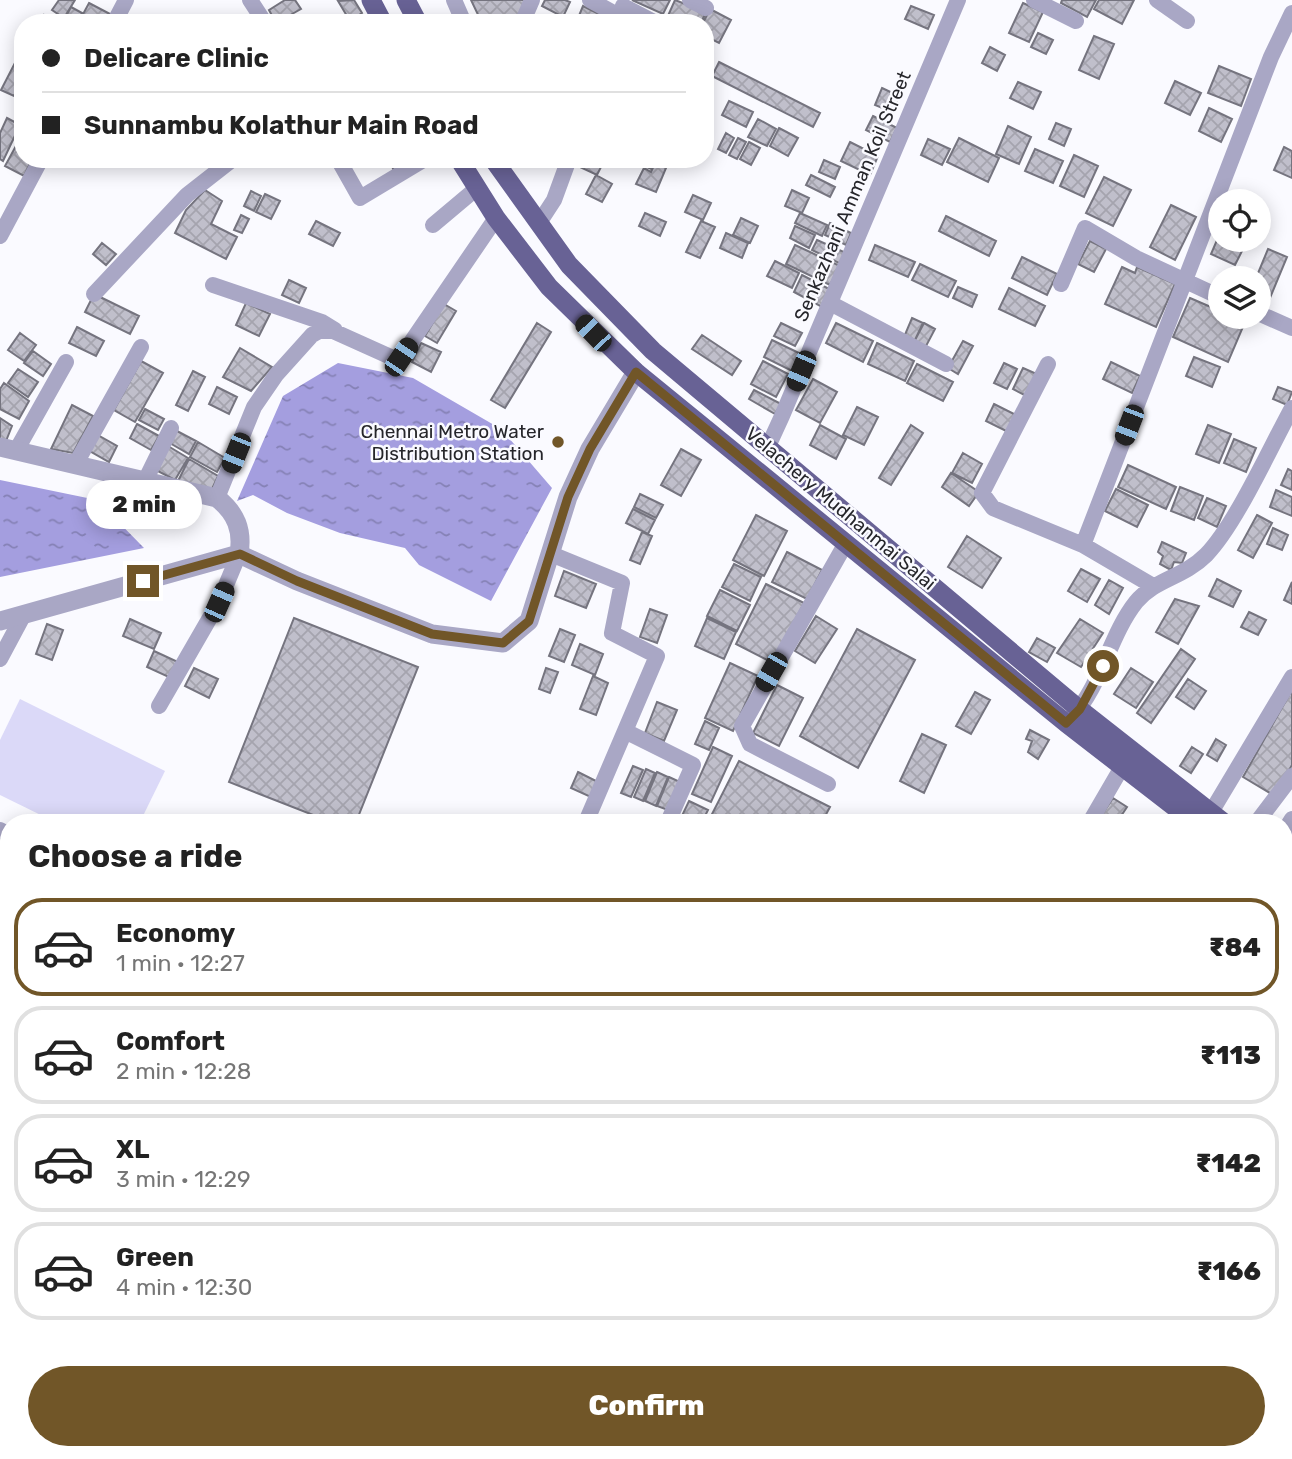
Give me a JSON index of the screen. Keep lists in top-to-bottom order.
{
  "streets": {
    "main road": ["Velachery Mudhanmai Salai"],
    "street": ["Senkazhani Amman Koil Street"]
  },
  "crossings": [
    ["Senkazhani Amman Koil Street", "Velachery Mudhanmai Salai"]
  ],
  "places": ["Chennai Metro Water Distribution Station"],
  "page": {
    "banner": ["Delicare Clinic", "Sunnambu Kolathur Main Road"],
    "bubble": "2 min",
    "heading": "Choose a ride",
    "list": [
      {
        "name": "Economy",
        "note": "1 min · 12:27",
        "value": "₹84"
      },
      {
        "name": "Comfort",
        "note": "2 min · 12:28",
        "value": "₹113"
      },
      {
        "name": "XL",
        "note": "3 min · 12:29",
        "value": "₹142"
      },
      {
        "name": "Green",
        "note": "4 min · 12:30",
        "value": "₹166"
      }
    ],
    "buttons": "Confirm"
  }
}
